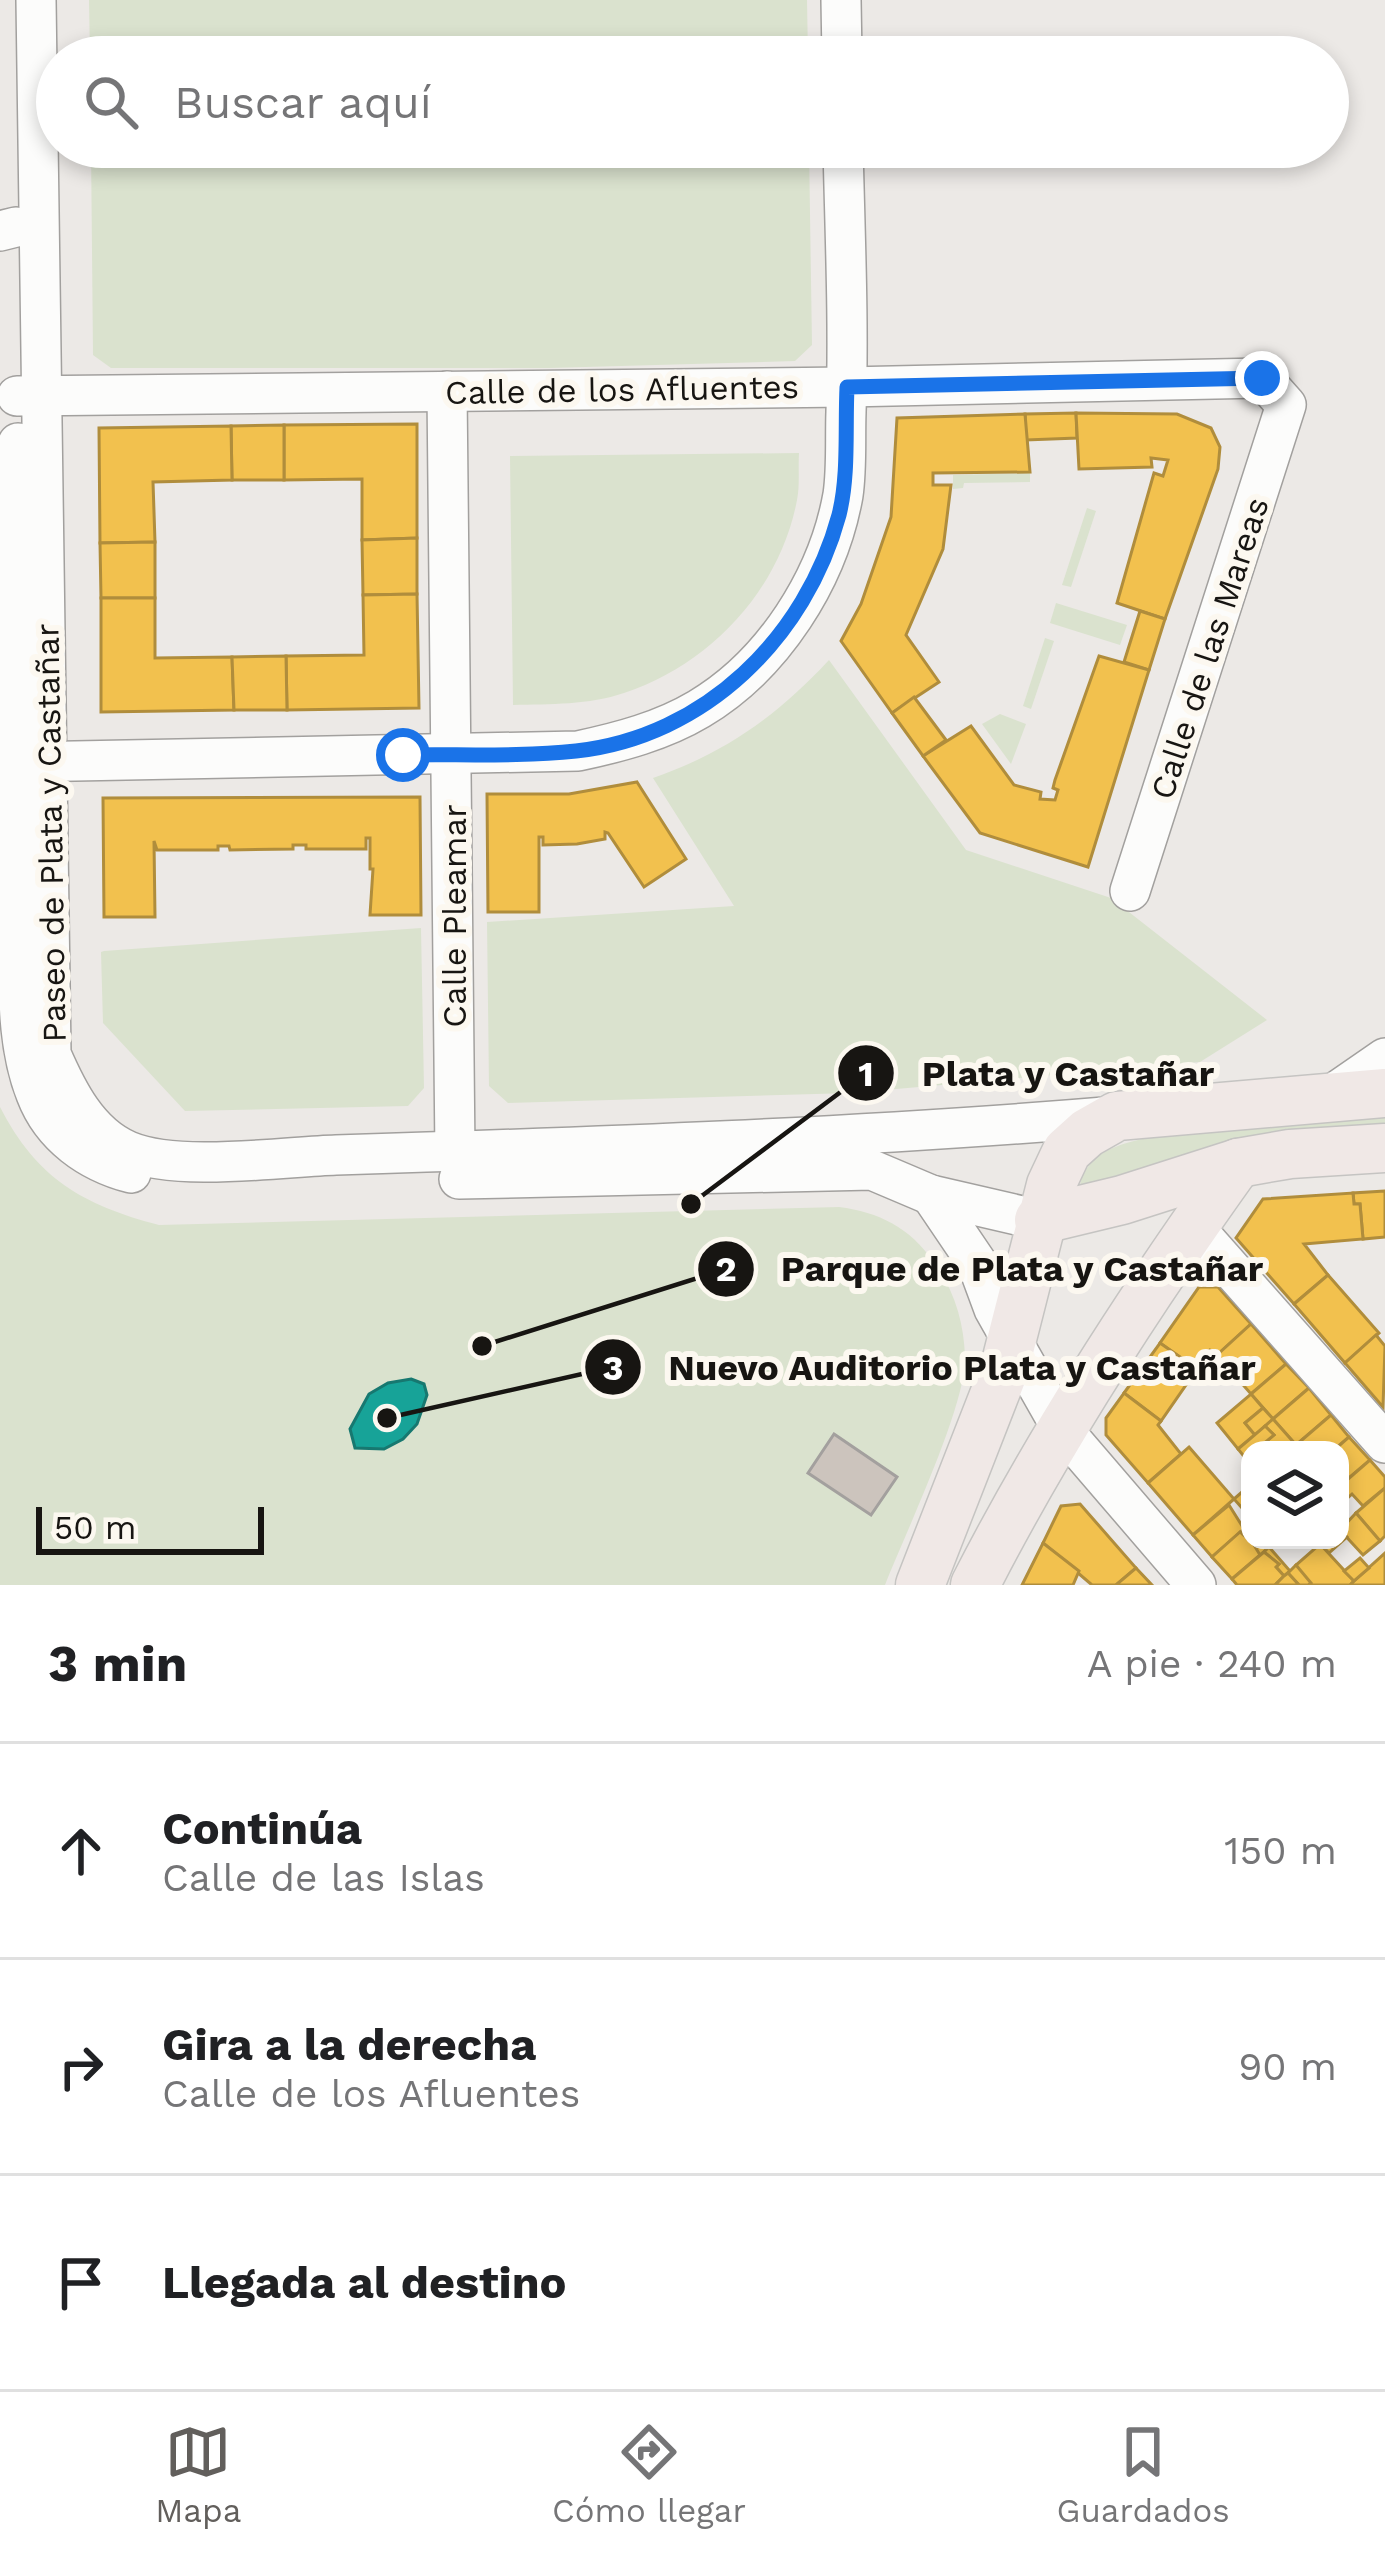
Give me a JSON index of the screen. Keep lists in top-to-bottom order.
{
  "streets": {
    "street": [
      "Calle de los Afluentes",
      "Calle de las Mareas",
      "Paseo de Plata y Castañar",
      "Calle Pleamar"
    ]
  },
  "crossings": [
    ["Calle de los Afluentes", "Calle de las Mareas"],
    ["Calle de los Afluentes", "Paseo de Plata y Castañar"],
    ["Calle de los Afluentes", "Calle Pleamar"],
    ["Paseo de Plata y Castañar", "Calle Pleamar"]
  ],
  "places": ["Plata y Castañar", "Parque de Plata y Castañar", "Nuevo Auditorio Plata y Castañar"],
  "scale_bar": "50 m",
  "page": {
    "search": "Buscar aquí",
    "scale": "50 m",
    "heading": ["3 min", "A pie · 240 m"],
    "list": [
      ["Continúa", "Calle de las Islas", "150 m"],
      ["Gira a la derecha", "Calle de los Afluentes", "90 m"],
      "Llegada al destino"
    ],
    "nav": ["Mapa", "Cómo llegar", "Guardados"]
  }
}
